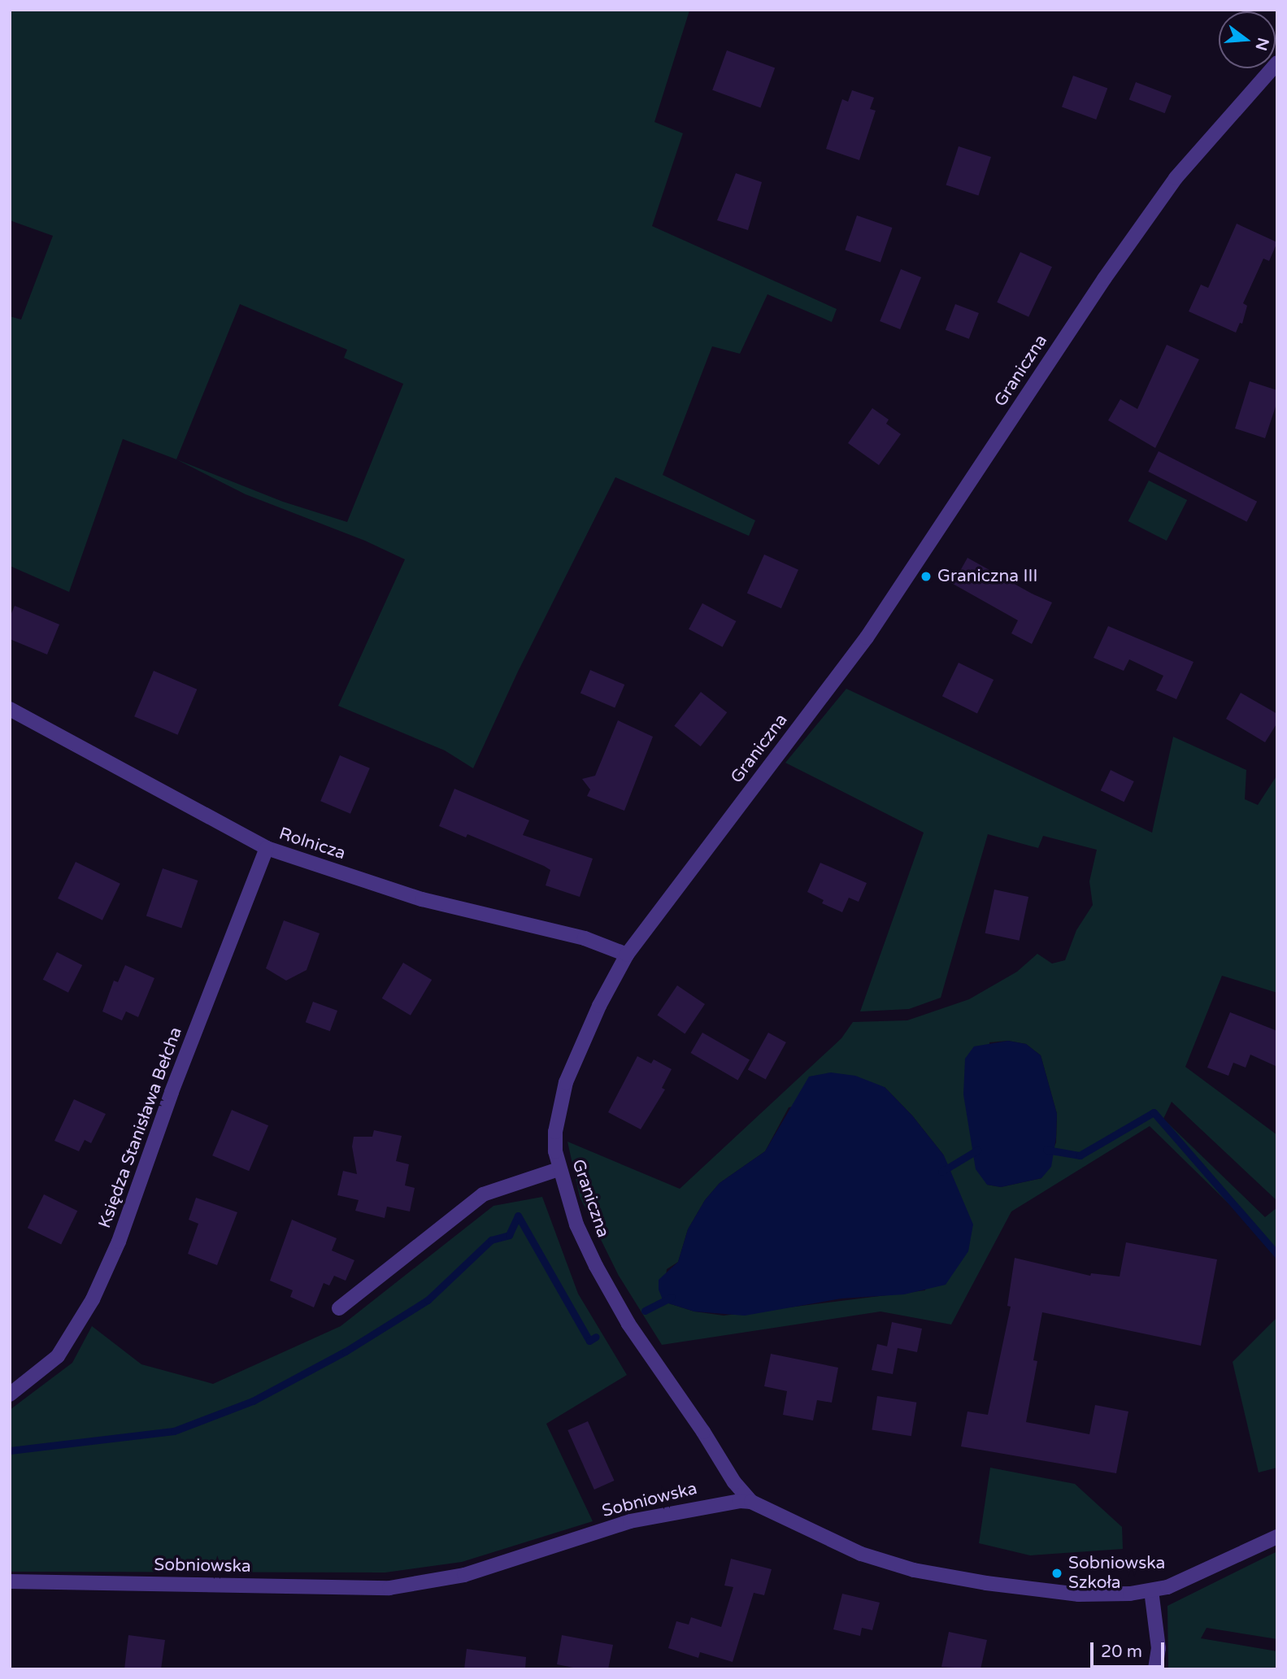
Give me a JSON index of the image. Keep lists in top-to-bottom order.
{
  "streets": {
    "street": [
      "Graniczna",
      "Rolnicza",
      "Księdza Stanisława Bełcha",
      "Sobniowska"
    ]
  },
  "crossings": [
    ["Graniczna", "Rolnicza"],
    ["Graniczna", "Sobniowska"],
    ["Rolnicza", "Księdza Stanisława Bełcha"]
  ],
  "places": ["Graniczna III", "Sobniowska Szkoła"],
  "scale_bar": "20 m",
  "north": "right"
}
